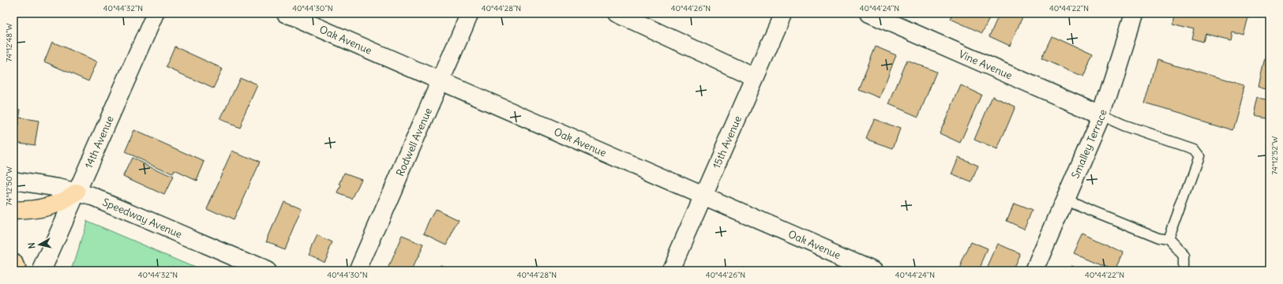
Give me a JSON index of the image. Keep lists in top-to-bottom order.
{
  "streets": {
    "street": [
      "Oak Avenue",
      "Vine Avenue",
      "14th Avenue",
      "Rodwell Avenue",
      "15th Avenue",
      "Smalley Terrace",
      "Speedway Avenue"
    ]
  },
  "crossings": [
    ["Oak Avenue", "Rodwell Avenue"],
    ["Oak Avenue", "15th Avenue"],
    ["Vine Avenue", "Smalley Terrace"],
    ["14th Avenue", "Speedway Avenue"]
  ],
  "north": "left",
  "coordinates": [
    "40°44'32\"N",
    "40°44'30\"N",
    "40°44'28\"N",
    "40°44'26\"N",
    "40°44'24\"N",
    "40°44'22\"N",
    "74°12'48\"W",
    "74°12'52\"W",
    "74°12'50\"W"
  ]
}
